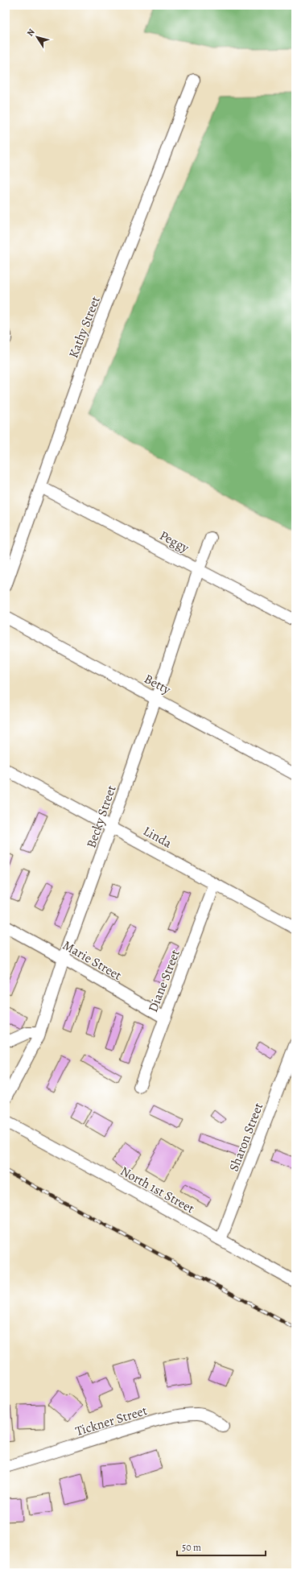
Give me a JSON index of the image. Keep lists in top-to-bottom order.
{
  "streets": {
    "street": [
      "Kathy Street",
      "Peggy",
      "Betty",
      "Becky Street",
      "Linda",
      "Marie Street",
      "Diane Street",
      "Sharon Street",
      "North 1st Street",
      "Tickner Street"
    ]
  },
  "crossings": [
    ["Kathy Street", "Peggy"],
    ["Peggy", "Becky Street"],
    ["Betty", "Becky Street"],
    ["Becky Street", "Linda"],
    ["Becky Street", "Marie Street"],
    ["Linda", "Diane Street"],
    ["Marie Street", "Diane Street"],
    ["Sharon Street", "North 1st Street"]
  ],
  "scale_bar": "50 m",
  "north": "top left"
}
